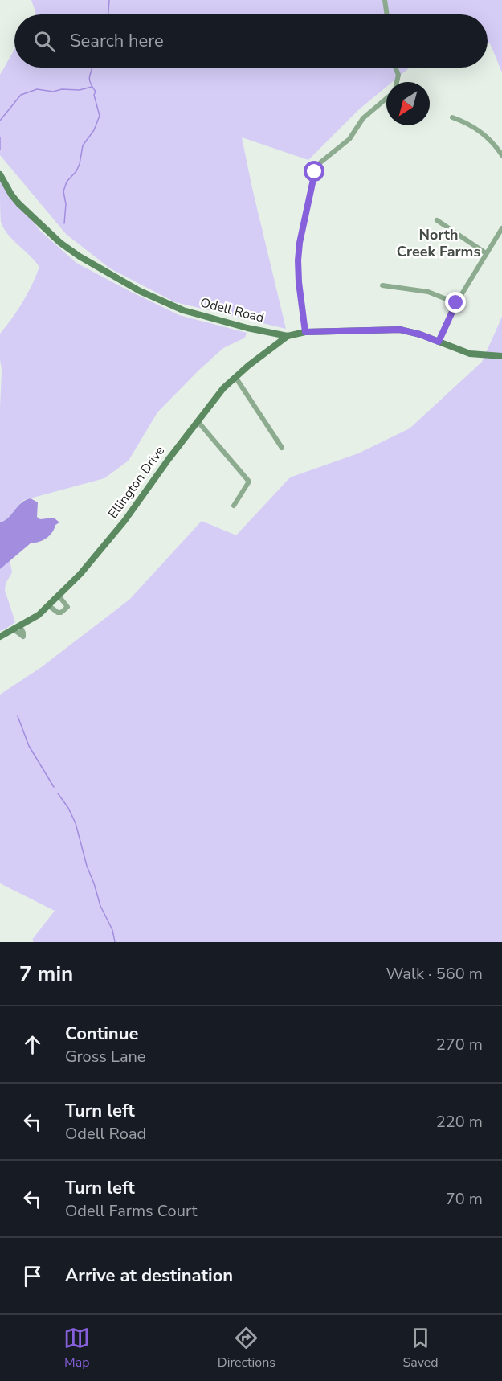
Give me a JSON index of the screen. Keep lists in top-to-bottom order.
{
  "streets": {
    "street": ["Odell Road", "Ellington Drive"]
  },
  "crossings": [
    ["Odell Road", "Ellington Drive"]
  ],
  "districts": ["North Creek Farms"],
  "north": "bottom left",
  "page": {
    "search": "Search here",
    "heading": ["7 min", "Walk · 560 m"],
    "list": [
      ["Continue", "Gross Lane", "270 m"],
      ["Turn left", "Odell Road", "220 m"],
      ["Turn left", "Odell Farms Court", "70 m"],
      "Arrive at destination"
    ],
    "nav": ["Map", "Directions", "Saved"]
  }
}
